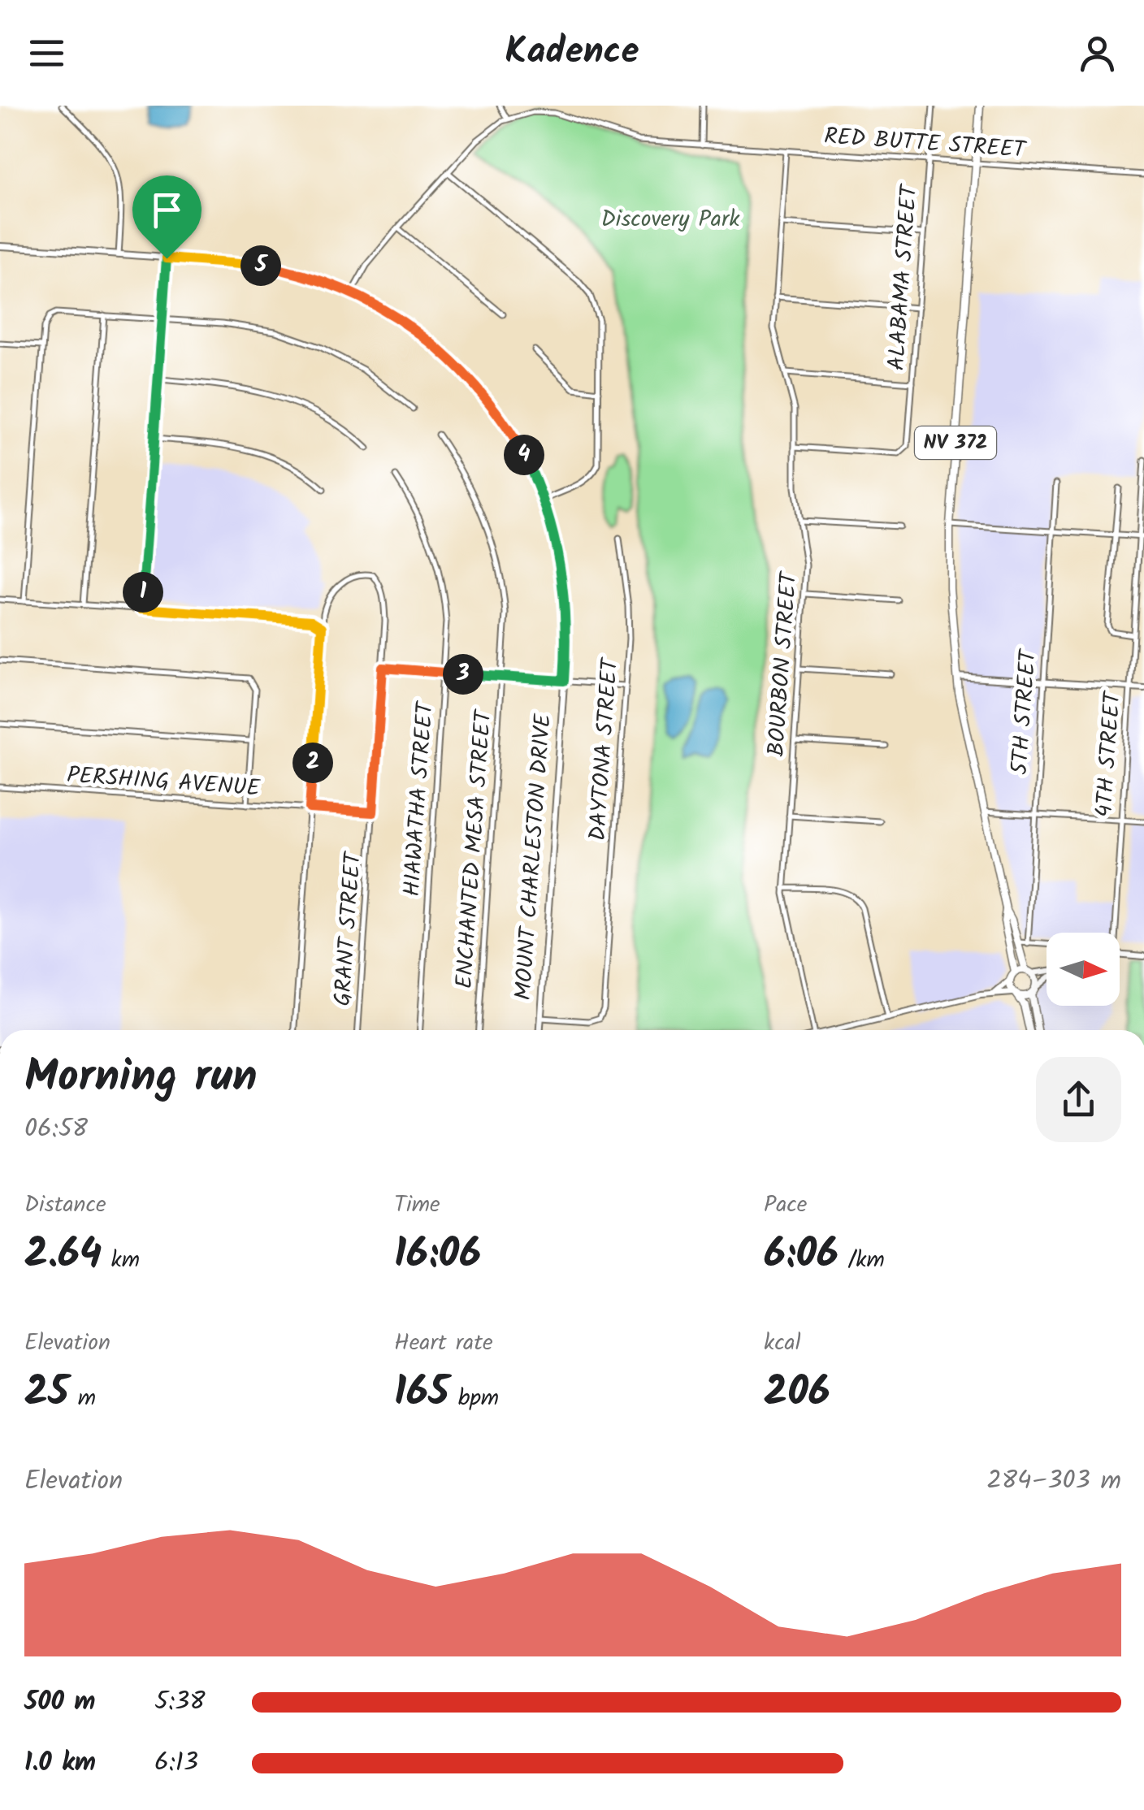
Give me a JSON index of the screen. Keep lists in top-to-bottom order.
{
  "streets": {
    "main road": ["NV 372"],
    "street": [
      "RED BUTTE STREET",
      "ALABAMA STREET",
      "BOURBON STREET",
      "5TH STREET",
      "DAYTONA STREET",
      "4TH STREET",
      "PERSHING AVENUE",
      "HIAWATHA STREET",
      "ENCHANTED MESA STREET",
      "MOUNT CHARLESTON DRIVE",
      "GRANT STREET"
    ]
  },
  "crossings": [
    ["RED BUTTE STREET", "ALABAMA STREET"],
    ["RED BUTTE STREET", "NV 372"],
    ["RED BUTTE STREET", "BOURBON STREET"],
    ["RED BUTTE STREET", "MOUNT CHARLESTON DRIVE"],
    ["ALABAMA STREET", "BOURBON STREET"],
    ["DAYTONA STREET", "MOUNT CHARLESTON DRIVE"],
    ["PERSHING AVENUE", "GRANT STREET"]
  ],
  "parks": ["Discovery Park"],
  "north": "right",
  "page": {
    "header": "Kadence",
    "pins": [
      "5",
      "4",
      "1",
      "3",
      "2"
    ],
    "heading": ["Morning run", "06:58"],
    "stats": [
      ["Distance", "2.64 km"],
      ["Time", "16:06"],
      ["Pace", "6:06 /km"],
      ["Elevation", "25 m"],
      ["Heart rate", "165 bpm"],
      ["kcal", "206"]
    ],
    "chart": ["Elevation", "284–303 m"],
    "list": [
      {
        "name": "500 m",
        "note": "5:38"
      },
      {
        "name": "1.0 km",
        "note": "6:13"
      }
    ]
  }
}
